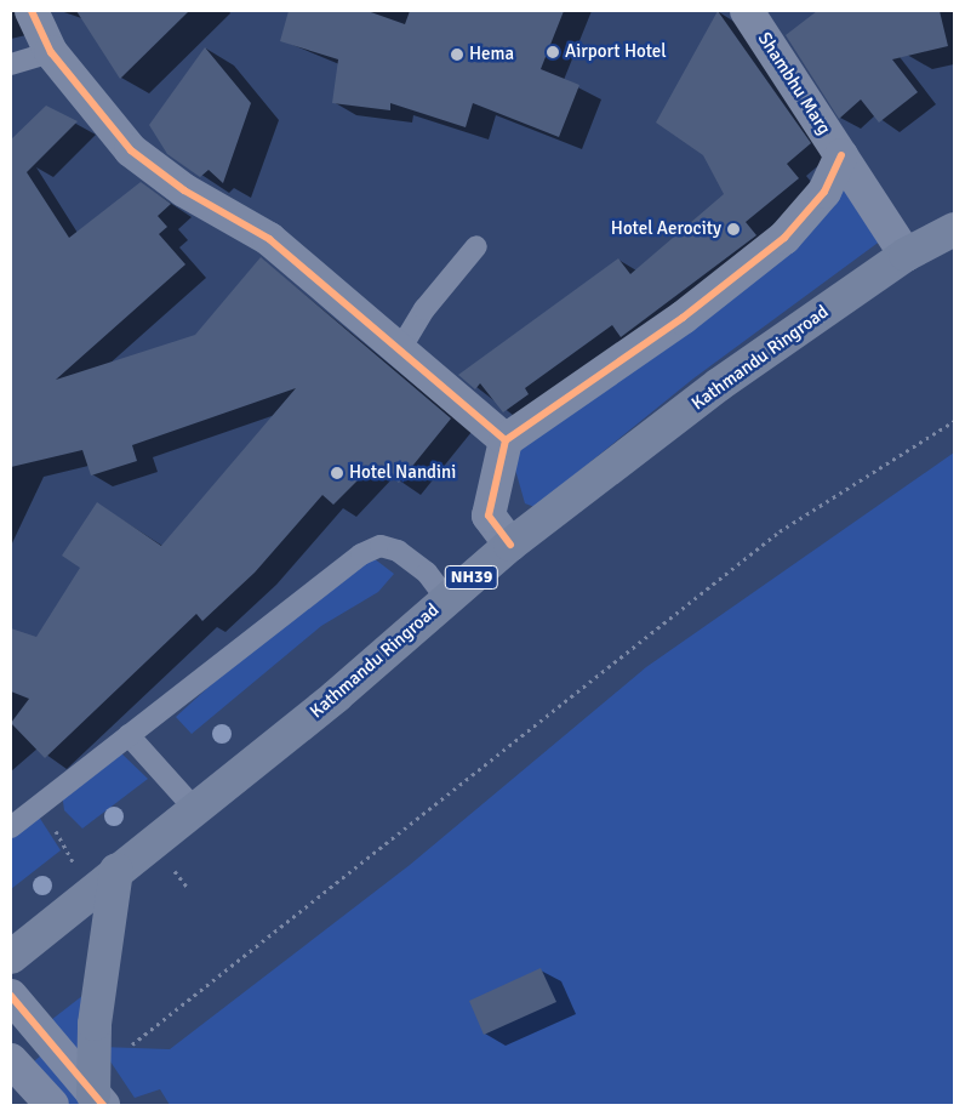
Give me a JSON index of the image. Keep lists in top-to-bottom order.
{
  "streets": {
    "highway": ["Kathmandu Ringroad", "NH39"],
    "street": ["Shambhu Marg"]
  },
  "crossings": [
    ["Shambhu Marg", "Kathmandu Ringroad"]
  ],
  "places": [
    "Airport Hotel",
    "Hema",
    "Hotel Aerocity",
    "Hotel Nandini"
  ]
}
